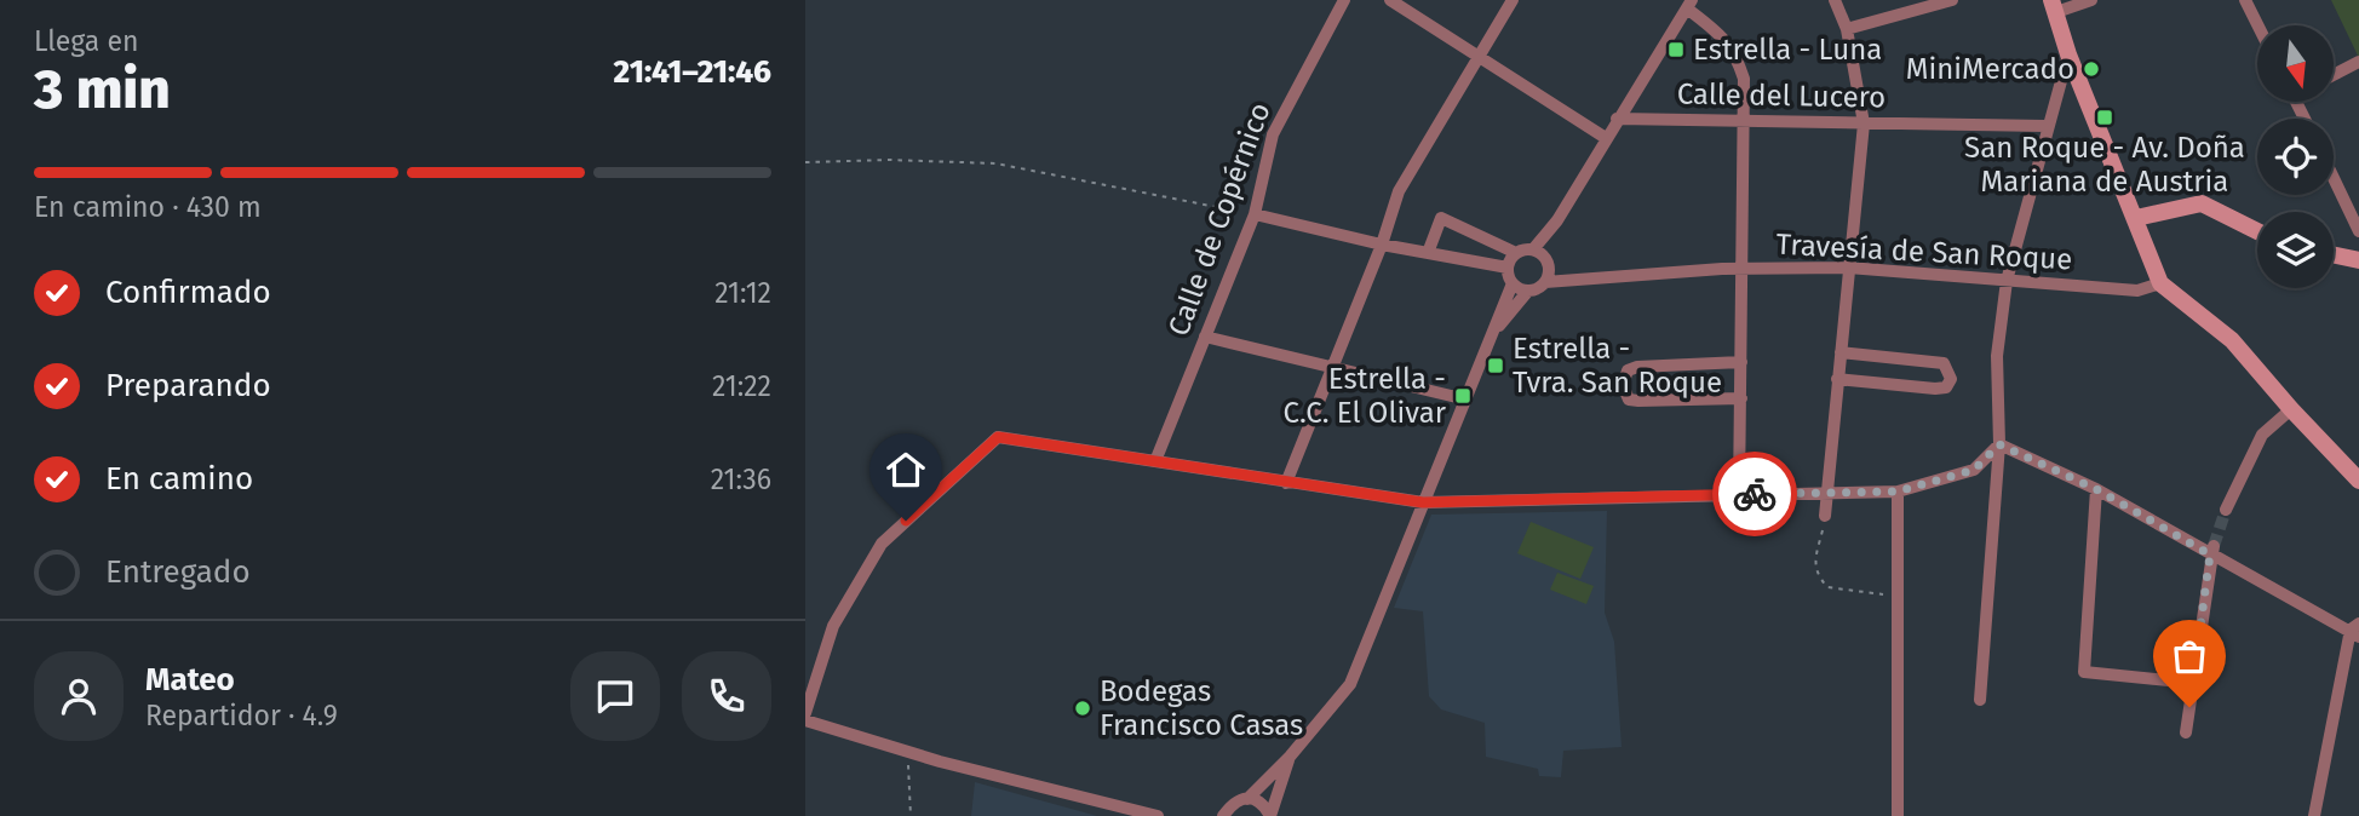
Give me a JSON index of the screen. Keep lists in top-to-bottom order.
{
  "streets": {
    "street": ["Calle del Lucero", "Calle de Copérnico", "Travesía de San Roque"]
  },
  "places": {
    "transit": [
      "Estrella - Luna",
      "San Roque - Av. Doña Mariana de Austria",
      "Estrella - Tvra. San Roque",
      "Estrella - C.C. El Olivar"
    ],
    "other": ["MiniMercado", "Bodegas Francisco Casas"]
  },
  "north": "bottom",
  "page": {
    "heading": ["3 min", "Llega en", "21:41–21:46"],
    "panel": ["Mateo", "Repartidor · 4.9"],
    "bar": "En camino · 430 m",
    "list": [
      ["Confirmado", "21:12"],
      ["Preparando", "21:22"],
      ["En camino", "21:36"],
      "Entregado"
    ]
  }
}
